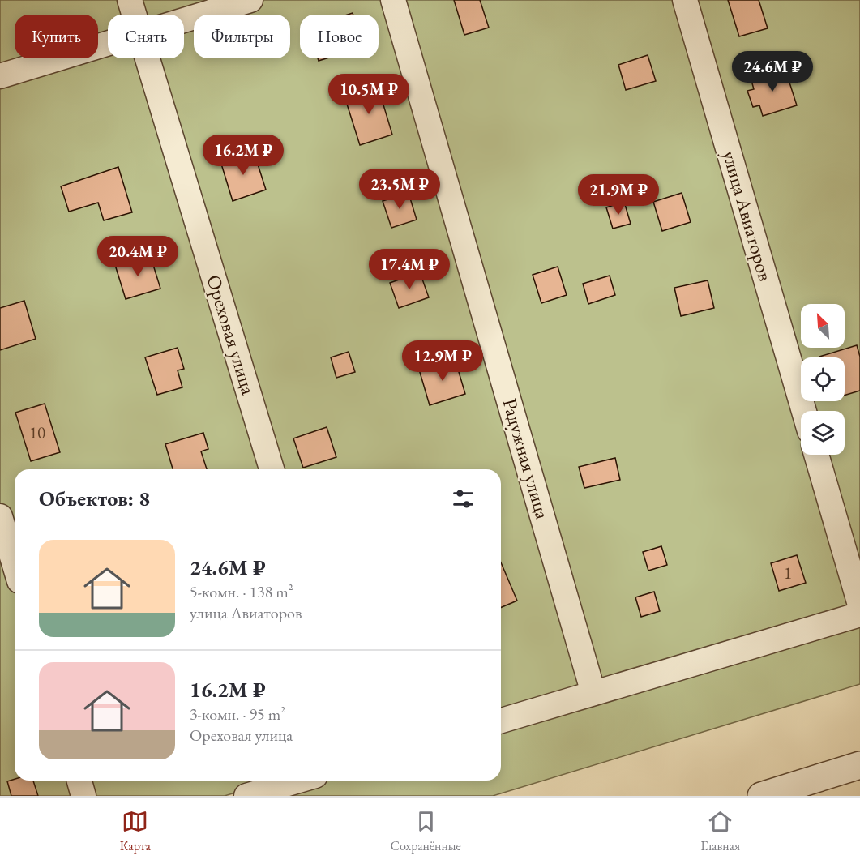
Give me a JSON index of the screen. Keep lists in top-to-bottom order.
{
  "streets": {
    "street": ["улица Авиаторов", "Ореховая улица", "Радужная улица"]
  },
  "house_numbers": ["10", "1"],
  "north": "top left",
  "page": {
    "chip": [
      "Купить",
      "Снять",
      "Фильтры",
      "Новое"
    ],
    "price": [
      "24.6M ₽",
      "10.5M ₽",
      "16.2M ₽",
      "23.5M ₽",
      "21.9M ₽",
      "20.4M ₽",
      "17.4M ₽",
      "12.9M ₽"
    ],
    "heading": "Объектов: 8",
    "list": [
      {
        "name": "24.6M ₽",
        "note": "5-комн. · 138 m² · улица Авиаторов"
      },
      {
        "name": "16.2M ₽",
        "note": "3-комн. · 95 m² · Ореховая улица"
      }
    ],
    "tabs": ["Карта", "Сохранённые", "Главная"]
  }
}
